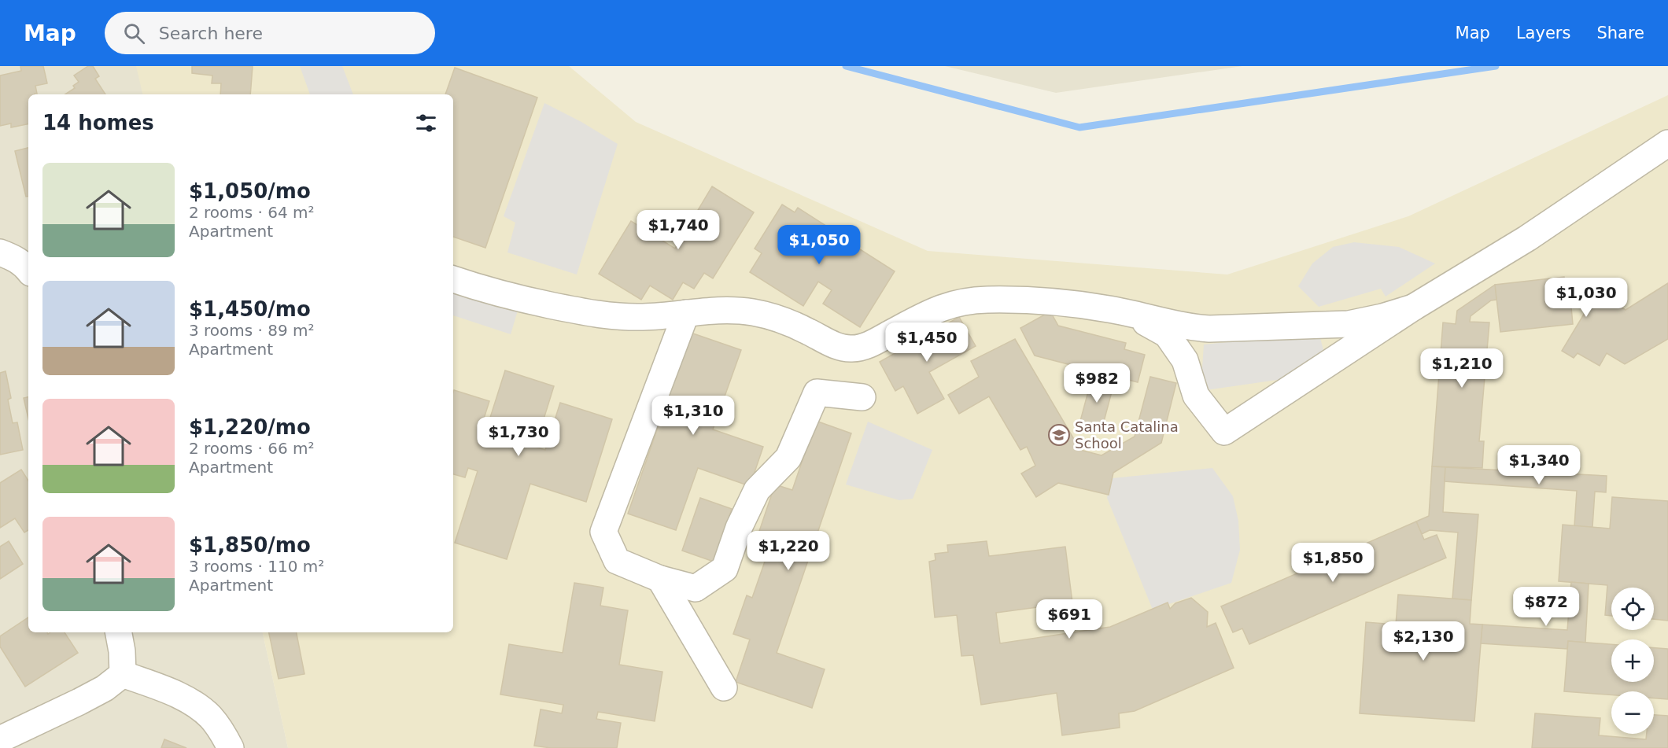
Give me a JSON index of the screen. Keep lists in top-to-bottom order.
{
  "places": {
    "school or university": ["Santa Catalina School"]
  },
  "page": {
    "header": "Map",
    "search": "Search here",
    "nav": ["Map", "Layers", "Share"],
    "heading": "14 homes",
    "list": [
      {
        "name": "$1,050/mo",
        "note": "2 rooms · 64 m² · Apartment"
      },
      {
        "name": "$1,450/mo",
        "note": "3 rooms · 89 m² · Apartment"
      },
      {
        "name": "$1,220/mo",
        "note": "2 rooms · 66 m² · Apartment"
      },
      {
        "name": "$1,850/mo",
        "note": "3 rooms · 110 m² · Apartment"
      }
    ],
    "price": [
      "$1,740",
      "$1,050",
      "$1,030",
      "$1,450",
      "$1,210",
      "$982",
      "$1,310",
      "$1,730",
      "$1,340",
      "$1,220",
      "$1,850",
      "$872",
      "$691",
      "$2,130"
    ],
    "map_buttons": ["+", "−"]
  }
}
